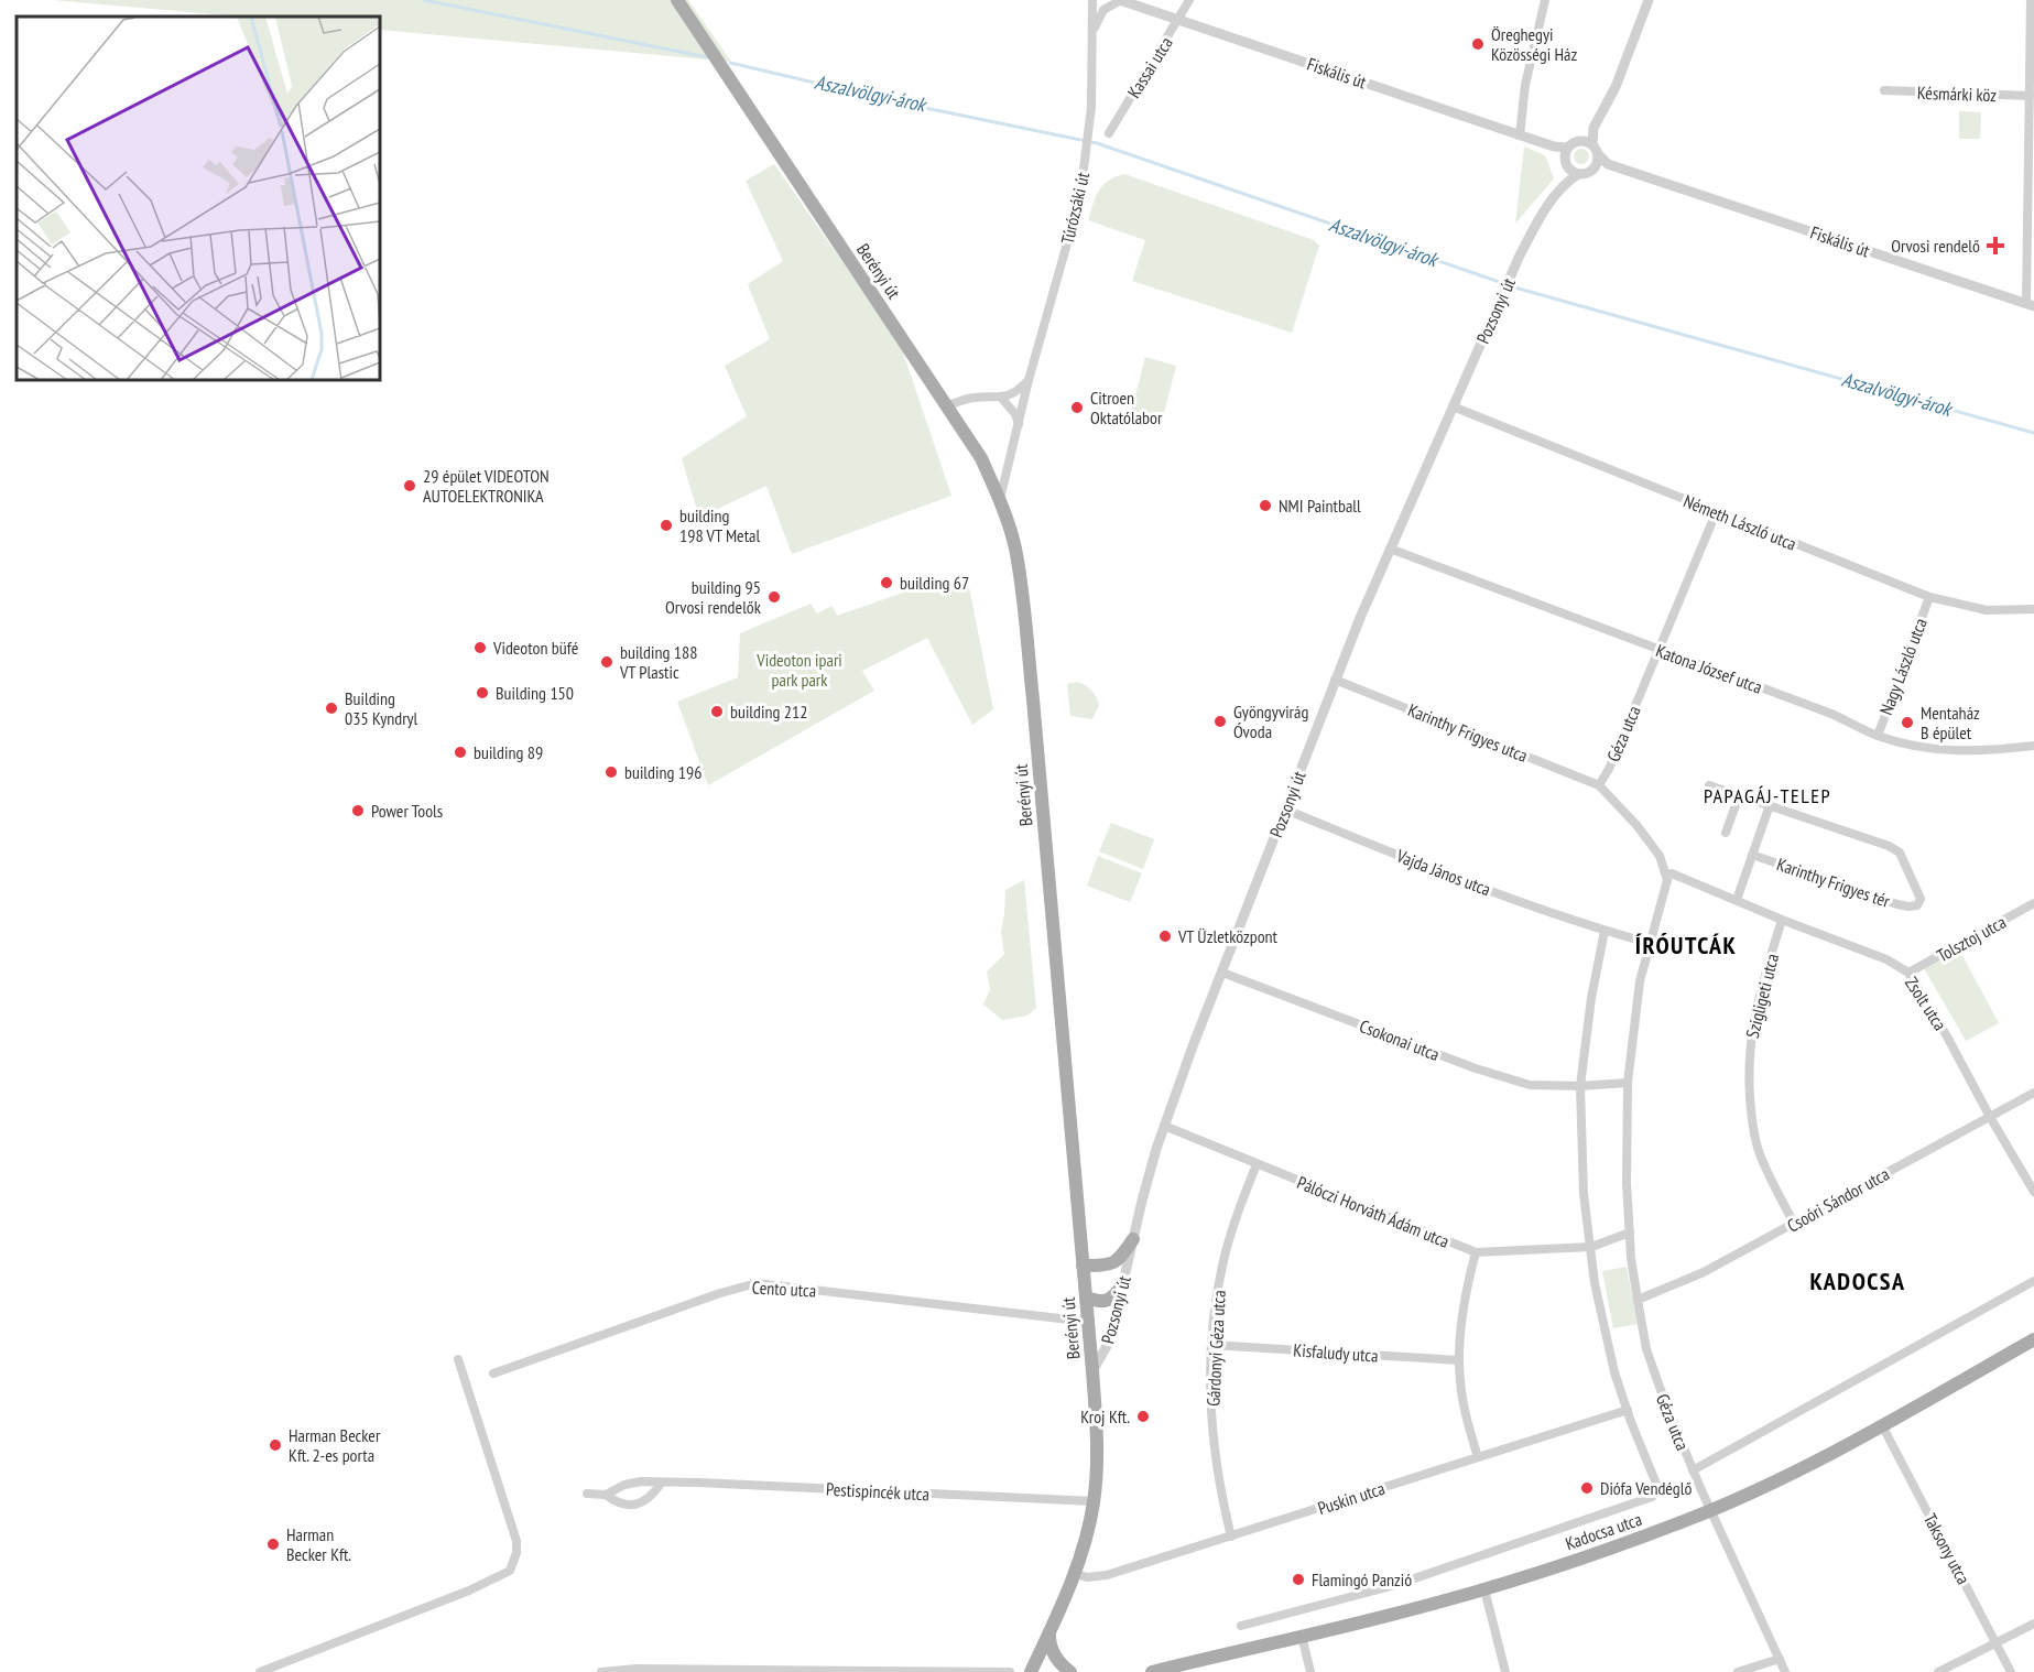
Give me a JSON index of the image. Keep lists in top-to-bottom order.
{
  "streets": {
    "main road": ["Berényi út", "Kadocsa utca"],
    "street": [
      "Kassai utca",
      "Fiskális út",
      "Késmárki köz",
      "Túrózsáki út",
      "Pozsonyi út",
      "Németh László utca",
      "Nagy László utca",
      "Katona József utca",
      "Karinthy Frigyes utca",
      "Géza utca",
      "Vajda János utca",
      "Karinthy Frigyes tér",
      "Tolsztoj utca",
      "Szigligeti utca",
      "Zsolt utca",
      "Csokonai utca",
      "Csoóri Sándor utca",
      "Pálóczi Horváth Ádám utca",
      "Cento utca",
      "Gárdonyi Géza utca",
      "Kisfaludy utca",
      "Pestispincék utca",
      "Puskin utca",
      "Taksony utca"
    ]
  },
  "crossings": [
    ["Kassai utca", "Fiskális út"],
    ["Fiskális út", "Pozsonyi út"],
    ["Túrózsáki út", "Berényi út"],
    ["Berényi út", "Pozsonyi út"],
    ["Berényi út", "Cento utca"],
    ["Berényi út", "Pestispincék utca"],
    ["Berényi út", "Puskin utca"],
    ["Pozsonyi út", "Németh László utca"],
    ["Pozsonyi út", "Katona József utca"],
    ["Pozsonyi út", "Karinthy Frigyes utca"],
    ["Pozsonyi út", "Vajda János utca"],
    ["Pozsonyi út", "Csokonai utca"],
    ["Pozsonyi út", "Pálóczi Horváth Ádám utca"],
    ["Németh László utca", "Nagy László utca"],
    ["Németh László utca", "Géza utca"],
    ["Nagy László utca", "Katona József utca"],
    ["Katona József utca", "Géza utca"],
    ["Karinthy Frigyes utca", "Géza utca"],
    ["Géza utca", "Zsolt utca"],
    ["Géza utca", "Csoóri Sándor utca"],
    ["Géza utca", "Kadocsa utca"],
    ["Karinthy Frigyes tér", "Zsolt utca"],
    ["Tolsztoj utca", "Zsolt utca"],
    ["Szigligeti utca", "Zsolt utca"],
    ["Szigligeti utca", "Csoóri Sándor utca"],
    ["Zsolt utca", "Csoóri Sándor utca"],
    ["Pálóczi Horváth Ádám utca", "Gárdonyi Géza utca"],
    ["Gárdonyi Géza utca", "Kisfaludy utca"],
    ["Gárdonyi Géza utca", "Puskin utca"],
    ["Puskin utca", "Kadocsa utca"],
    ["Kadocsa utca", "Taksony utca"]
  ],
  "districts": ["PAPAGÁJ-TELEP", "ÍRÓUTCÁK", "KADOCSA"],
  "water": ["Aszalvölgyi-árok"],
  "parks": ["Videoton ipari park park"],
  "places": {
    "other": [
      "Öreghegyi Közösségi Ház",
      "Citroen Oktatólabor",
      "29 épület VIDEOTON AUTOELEKTRONIKA",
      "NMI Paintball",
      "building 198 VT Metal",
      "building 67",
      "building 95 Orvosi rendelők",
      "Videoton büfé",
      "building 188 VT Plastic",
      "Building 150",
      "Building 035 Kyndryl",
      "building 212",
      "Gyöngyvirág Óvoda",
      "Mentaház B épület",
      "building 89",
      "building 196",
      "Power Tools",
      "VT Üzletközpont",
      "Kroj Kft.",
      "Harman Becker Kft. 2-es porta",
      "Diófa Vendéglő",
      "Harman Becker Kft.",
      "Flamingó Panzió"
    ],
    "health": ["Orvosi rendelő"]
  }
}
